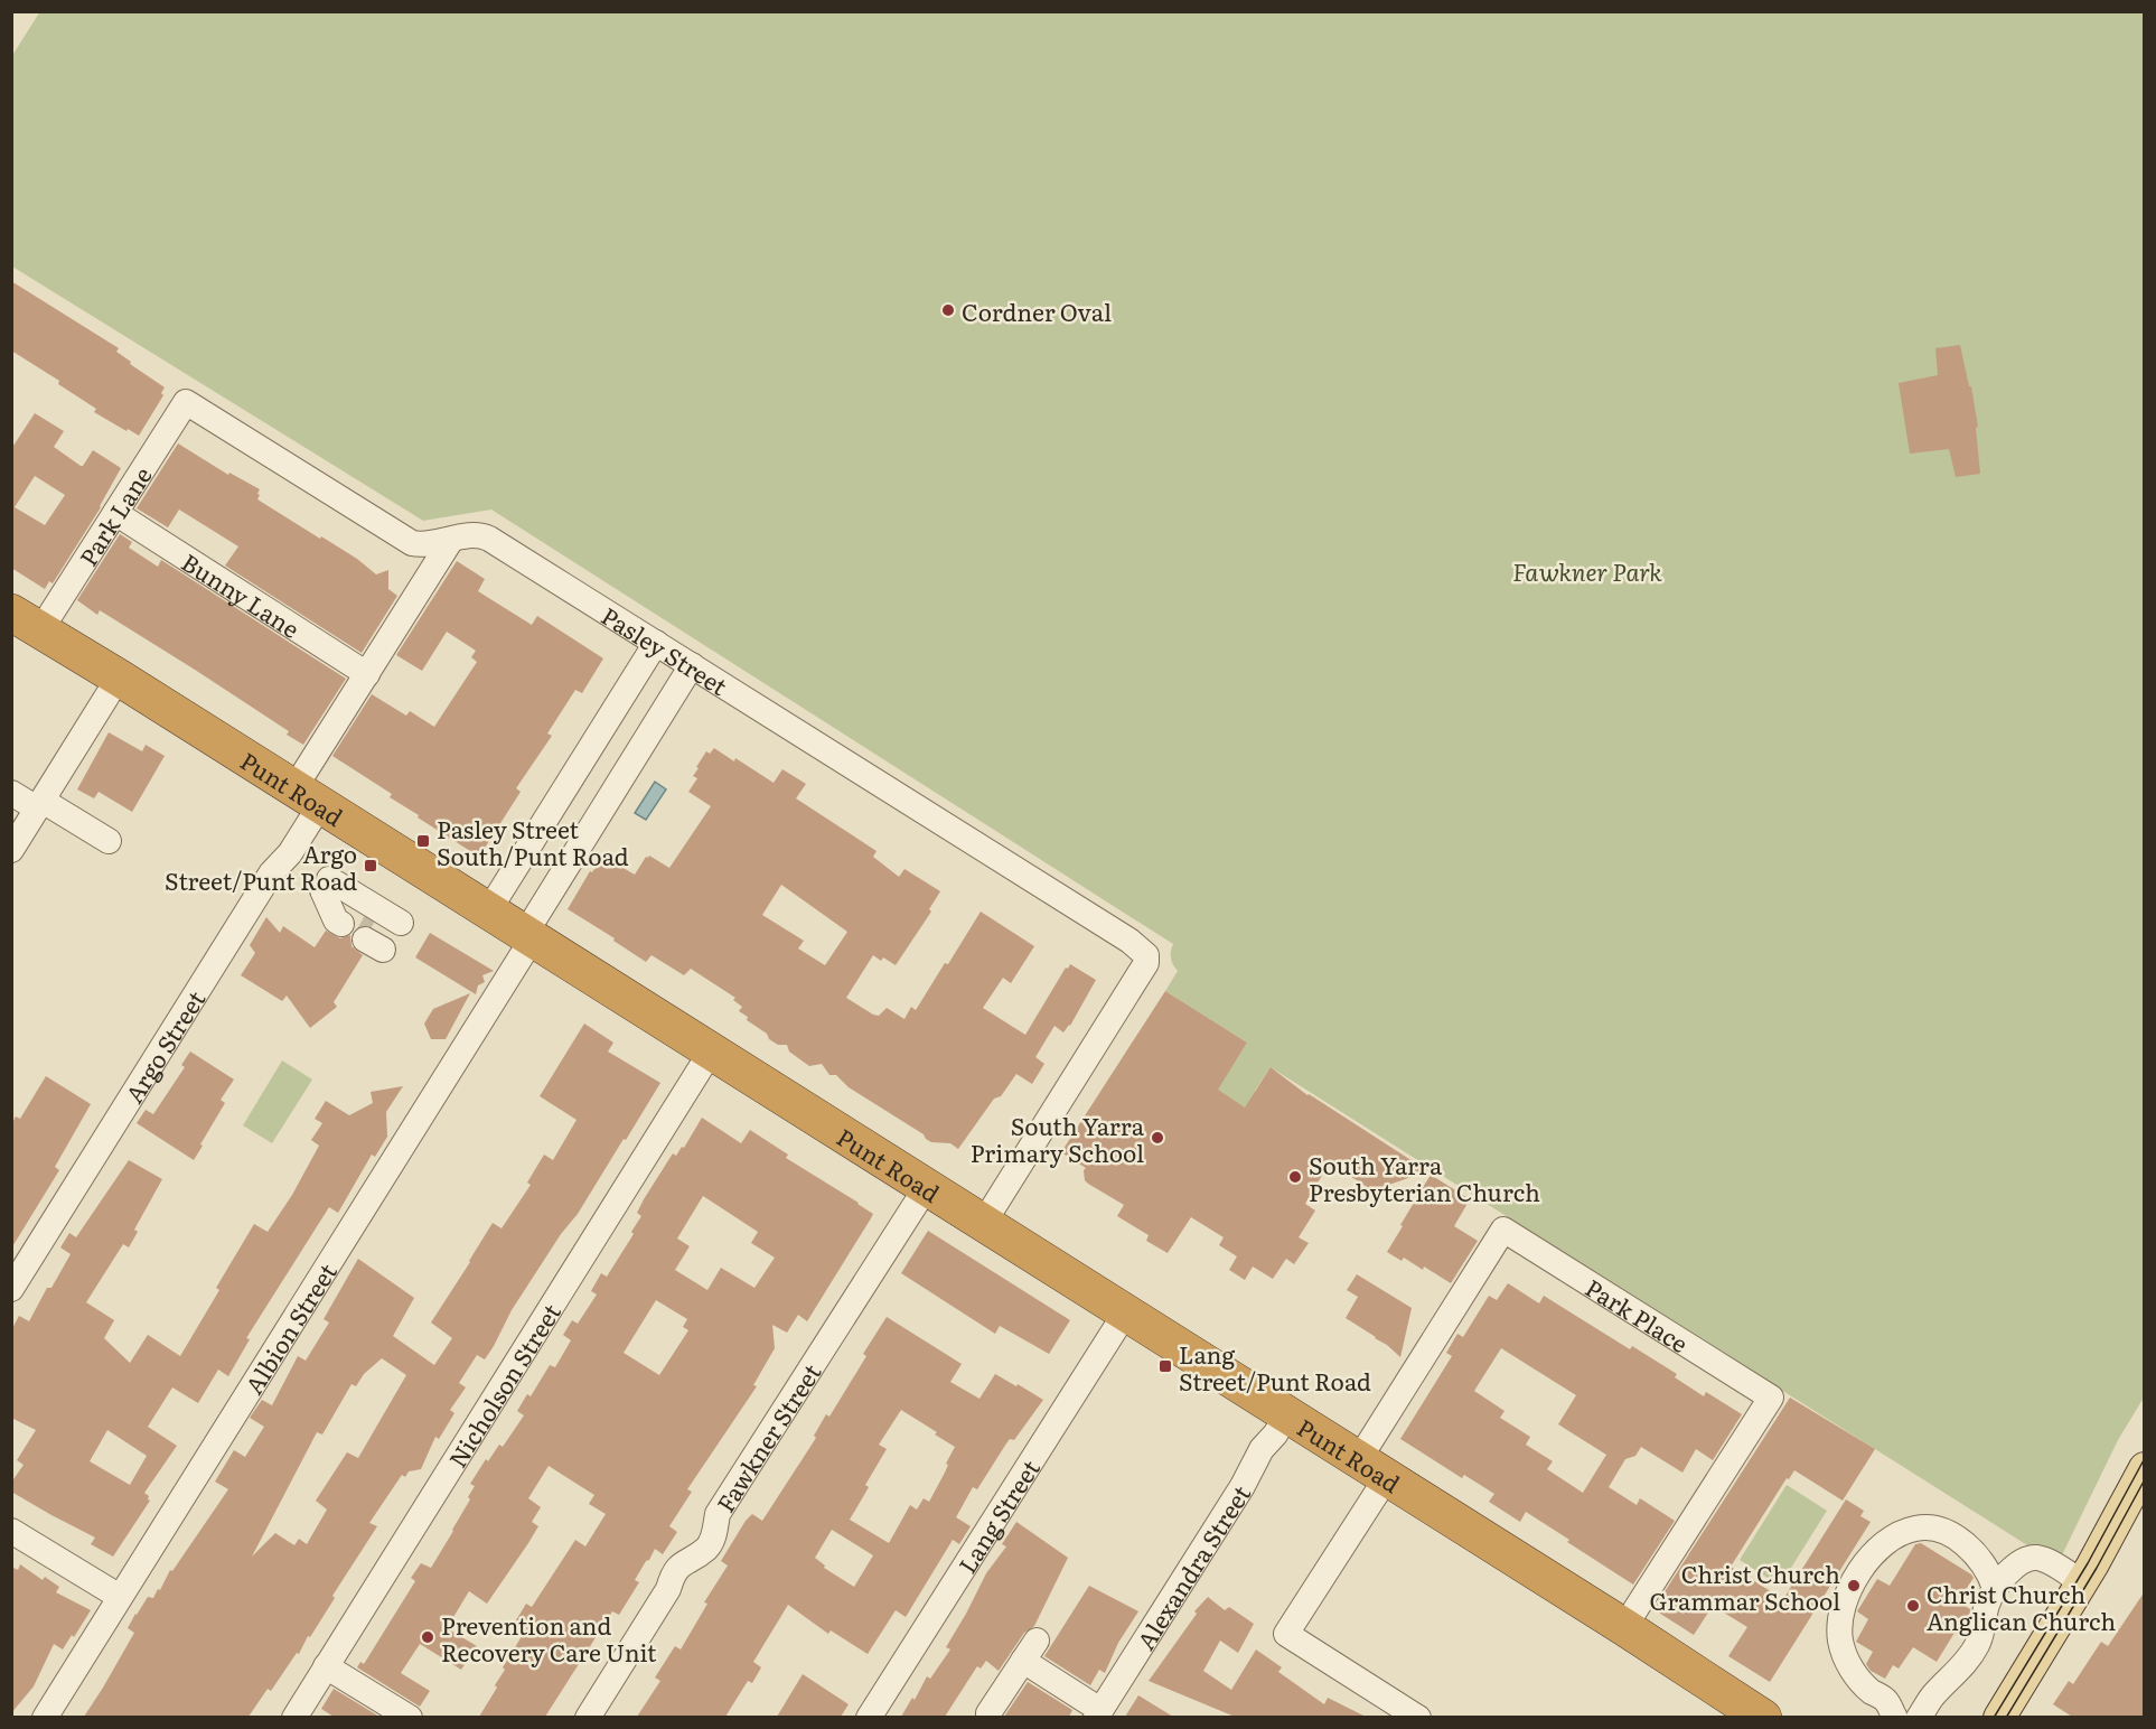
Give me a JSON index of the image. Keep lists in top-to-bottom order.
{
  "streets": {
    "highway": ["Punt Road"],
    "street": [
      "Park Lane",
      "Bunny Lane",
      "Pasley Street",
      "Argo Street",
      "Park Place",
      "Albion Street",
      "Nicholson Street",
      "Fawkner Street",
      "Lang Street",
      "Alexandra Street"
    ]
  },
  "crossings": [
    ["Park Lane", "Bunny Lane"],
    ["Park Lane", "Pasley Street"],
    ["Park Lane", "Punt Road"],
    ["Bunny Lane", "Argo Street"],
    ["Pasley Street", "Punt Road"],
    ["Pasley Street", "Argo Street"],
    ["Pasley Street", "Albion Street"],
    ["Punt Road", "Argo Street"],
    ["Punt Road", "Park Place"],
    ["Punt Road", "Albion Street"],
    ["Punt Road", "Nicholson Street"],
    ["Punt Road", "Fawkner Street"],
    ["Punt Road", "Lang Street"],
    ["Punt Road", "Alexandra Street"]
  ],
  "parks": ["Fawkner Park"],
  "places": {
    "other": [
      "Cordner Oval",
      "South Yarra Primary School",
      "South Yarra Presbyterian Church",
      "Christ Church Grammar School",
      "Christ Church Anglican Church",
      "Prevention and Recovery Care Unit"
    ],
    "transit": ["Pasley Street South/Punt Road", "Argo Street/Punt Road", "Lang Street/Punt Road"]
  }
}
